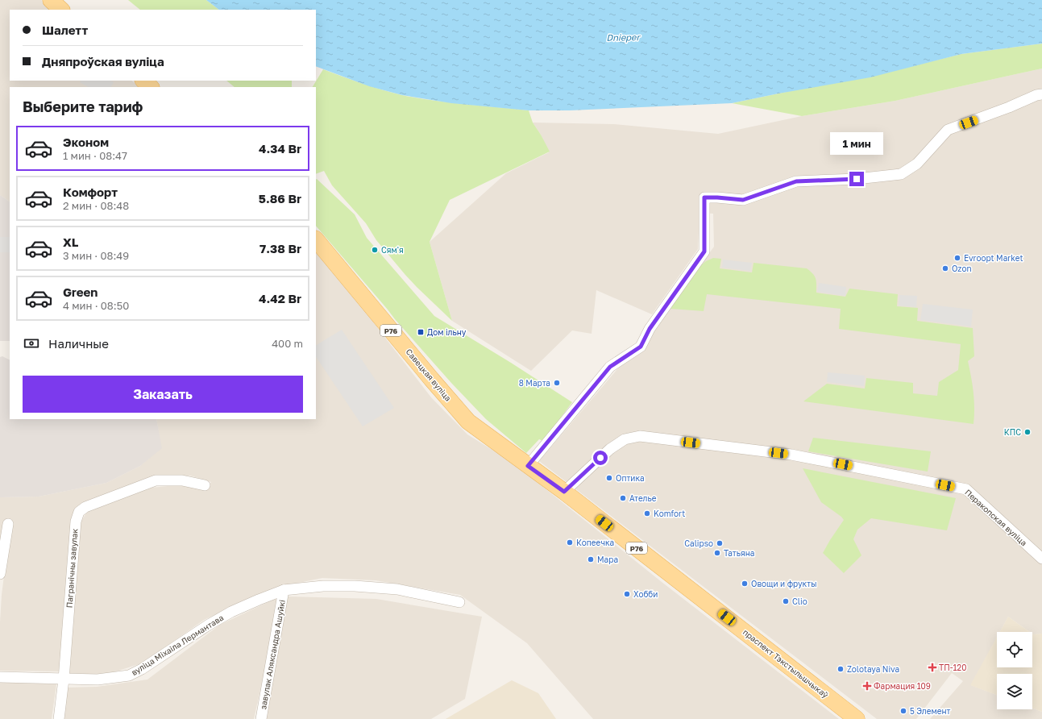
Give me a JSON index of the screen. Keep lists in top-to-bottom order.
{
  "streets": {
    "main road": ["Р76", "Савецкая вуліца", "праспект Тэкстыльшчыкаў"],
    "street": [
      "Перакопская вуліца",
      "Пагранічны завулак",
      "вуліца Міхаіла Лермантава",
      "завулак Аляксандра Ашуйкі"
    ]
  },
  "crossings": [
    ["Савецкая вуліца", "праспект Тэкстыльшчыкаў"],
    ["Перакопская вуліца", "праспект Тэкстыльшчыкаў"],
    ["Пагранічны завулак", "вуліца Міхаіла Лермантава"],
    ["вуліца Міхаіла Лермантава", "завулак Аляксандра Ашуйкі"]
  ],
  "water": ["Dnieper"],
  "places": {
    "other": [
      "Сям'я",
      "Evroopt Market",
      "Ozon",
      "8 Марта",
      "КПС",
      "Оптика",
      "Ателье",
      "Komfort",
      "Копеечка",
      "Calipso",
      "Татьяна",
      "Мара",
      "Овощи и фрукты",
      "Хобби",
      "Clio",
      "Zolotaya Niva",
      "5 Элемент"
    ],
    "transit": ["Дом ільну"],
    "health": ["ТП-120", "Фармация 109"]
  },
  "page": {
    "banner": ["Шалетт", "Дняпроўская вуліца"],
    "heading": "Выберите тариф",
    "list": [
      {
        "name": "Эконом",
        "note": "1 мин · 08:47",
        "value": "4.34 Br"
      },
      {
        "name": "Комфорт",
        "note": "2 мин · 08:48",
        "value": "5.86 Br"
      },
      {
        "name": "XL",
        "note": "3 мин · 08:49",
        "value": "7.38 Br"
      },
      {
        "name": "Green",
        "note": "4 мин · 08:50",
        "value": "4.42 Br"
      }
    ],
    "bubble": "1 мин",
    "pay": ["Наличные", "400 m"],
    "buttons": "Заказать"
  }
}
